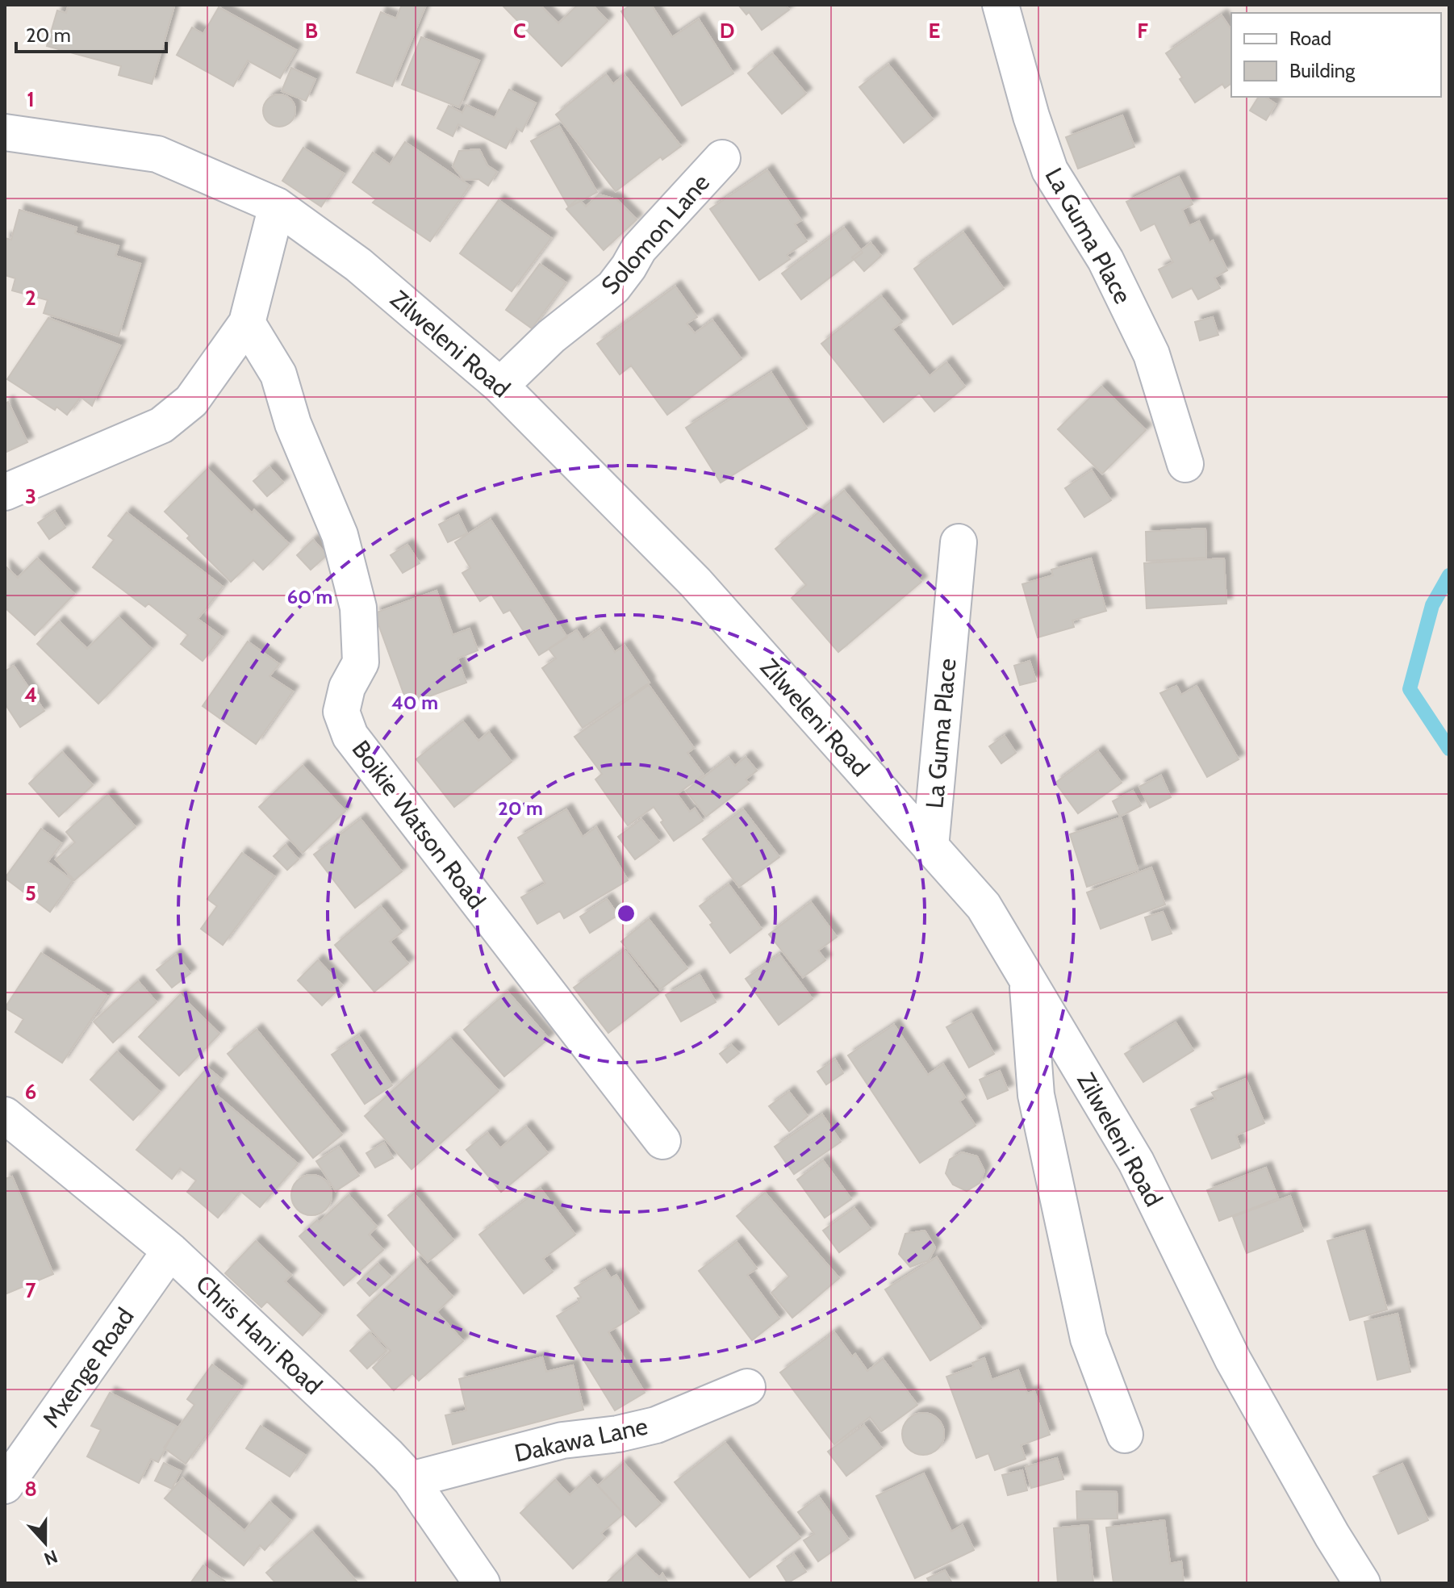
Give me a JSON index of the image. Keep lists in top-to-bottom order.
{
  "streets": {
    "street": [
      "Solomon Lane",
      "La Guma Place",
      "Zilweleni Road",
      "Boikie Watson Road",
      "Chris Hani Road",
      "Mxenge Road",
      "Dakawa Lane"
    ]
  },
  "crossings": [
    ["Solomon Lane", "Zilweleni Road"],
    ["La Guma Place", "Zilweleni Road"],
    ["Chris Hani Road", "Mxenge Road"],
    ["Chris Hani Road", "Dakawa Lane"]
  ],
  "legend": ["Road", "Building"],
  "scale_bar": "20 m",
  "north": "bottom",
  "grid": {
    "columns": [
      "B",
      "C",
      "D",
      "E",
      "F"
    ],
    "rows": [
      "1",
      "2",
      "3",
      "4",
      "5",
      "6",
      "7",
      "8"
    ]
  },
  "rings": ["60 m", "40 m", "20 m"]
}
